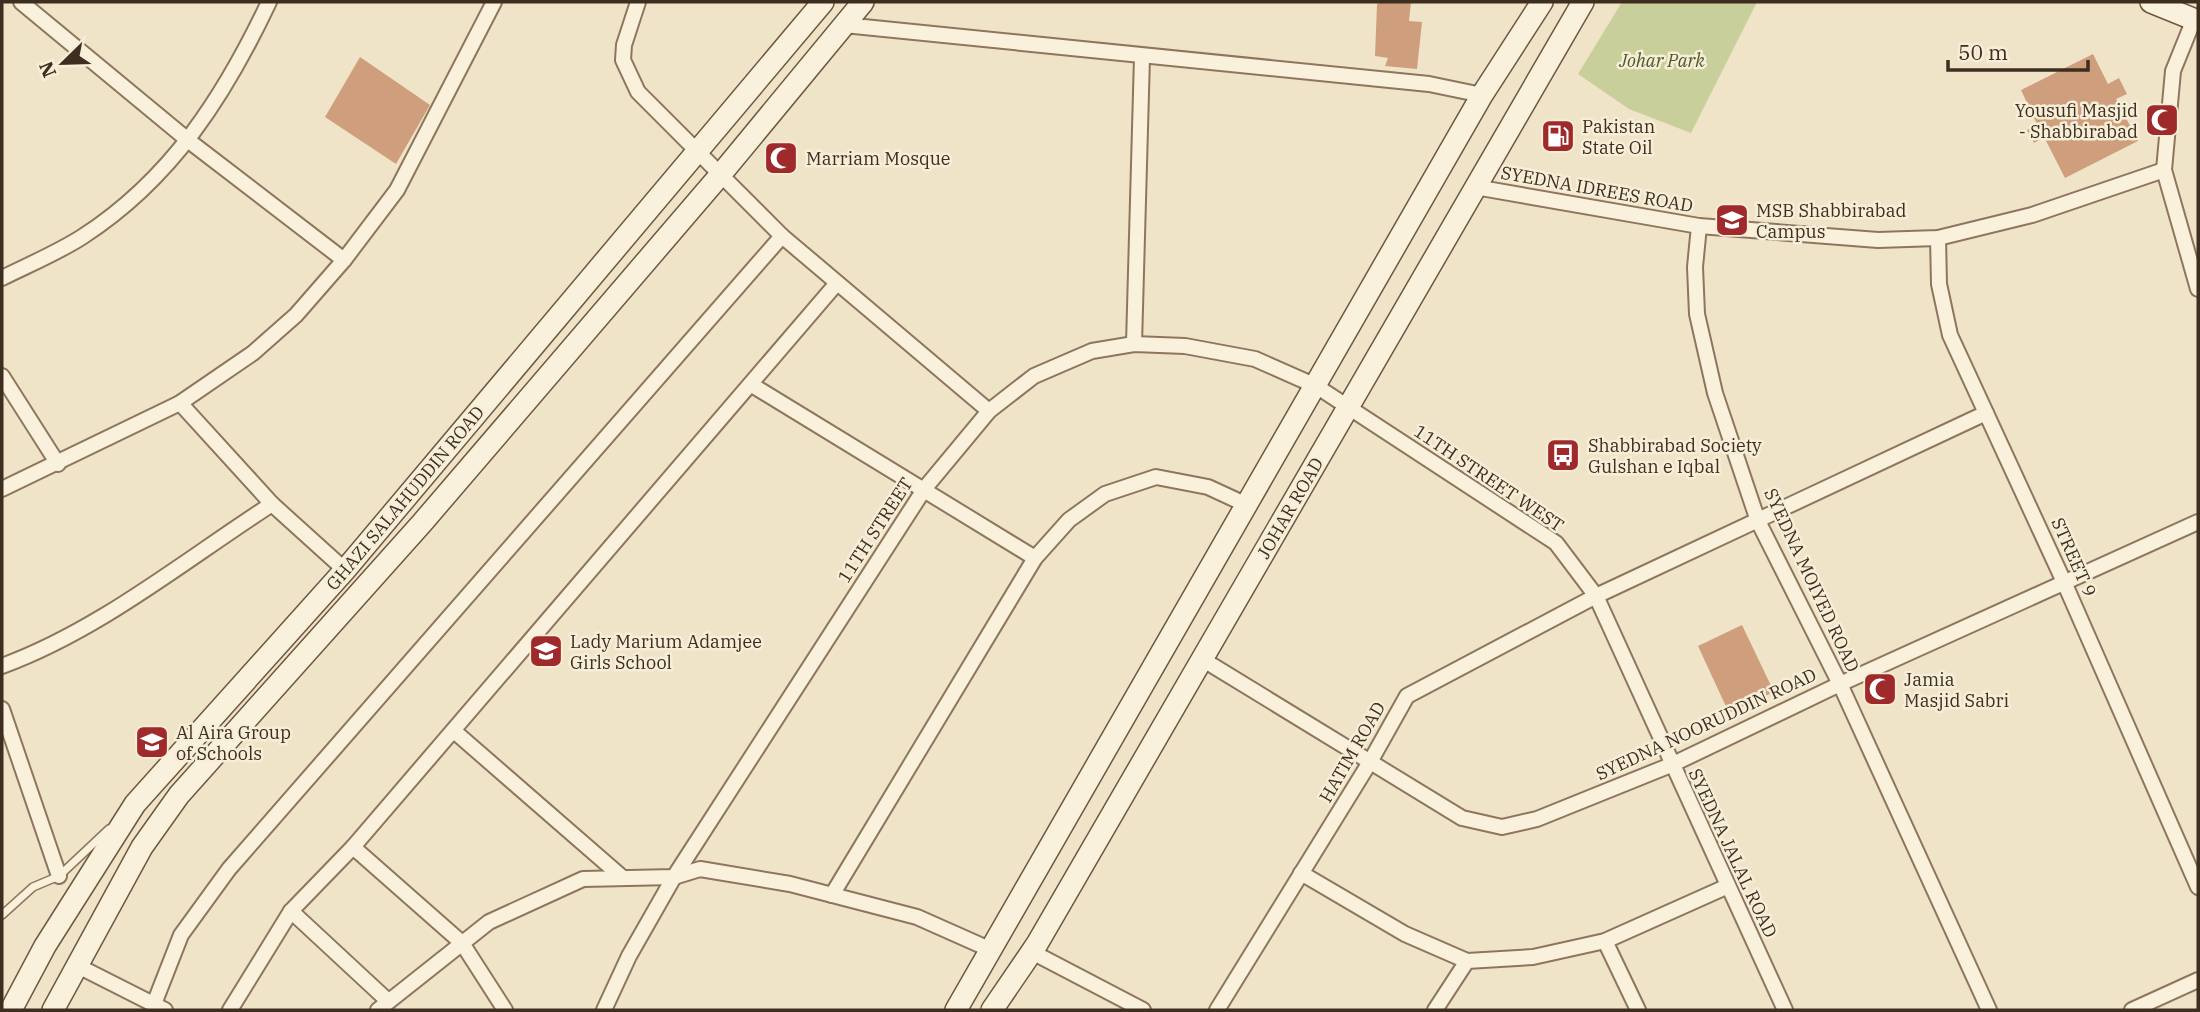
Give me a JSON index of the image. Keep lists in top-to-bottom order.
{
  "streets": {
    "street": [
      "SYEDNA IDREES ROAD",
      "11TH STREET WEST",
      "GHAZI SALAHUDDIN ROAD",
      "JOHAR ROAD",
      "11TH STREET",
      "STREET 9",
      "SYEDNA MOIYED ROAD",
      "SYEDNA NOORUDDIN ROAD",
      "HATIM ROAD",
      "SYEDNA JALAL ROAD"
    ]
  },
  "crossings": [
    ["SYEDNA IDREES ROAD", "JOHAR ROAD"],
    ["SYEDNA IDREES ROAD", "STREET 9"],
    ["SYEDNA IDREES ROAD", "SYEDNA MOIYED ROAD"],
    ["11TH STREET WEST", "JOHAR ROAD"],
    ["11TH STREET WEST", "11TH STREET"],
    ["11TH STREET WEST", "HATIM ROAD"],
    ["11TH STREET WEST", "SYEDNA JALAL ROAD"],
    ["JOHAR ROAD", "11TH STREET"],
    ["JOHAR ROAD", "SYEDNA NOORUDDIN ROAD"],
    ["STREET 9", "SYEDNA NOORUDDIN ROAD"],
    ["STREET 9", "HATIM ROAD"],
    ["SYEDNA MOIYED ROAD", "SYEDNA NOORUDDIN ROAD"],
    ["SYEDNA MOIYED ROAD", "HATIM ROAD"],
    ["SYEDNA NOORUDDIN ROAD", "HATIM ROAD"],
    ["SYEDNA NOORUDDIN ROAD", "SYEDNA JALAL ROAD"],
    ["HATIM ROAD", "SYEDNA JALAL ROAD"]
  ],
  "parks": ["Johar Park"],
  "places": {
    "mosque": ["Yousufi Masjid - Shabbirabad", "Marriam Mosque", "Jamia Masjid Sabri"],
    "fuel station": ["Pakistan State Oil"],
    "school or university": ["MSB Shabbirabad Campus", "Lady Marium Adamjee Girls School", "Al Aira Group of Schools"],
    "bus stop": ["Shabbirabad Society Gulshan e Iqbal"]
  },
  "scale_bar": "50 m",
  "north": "bottom left"
}
